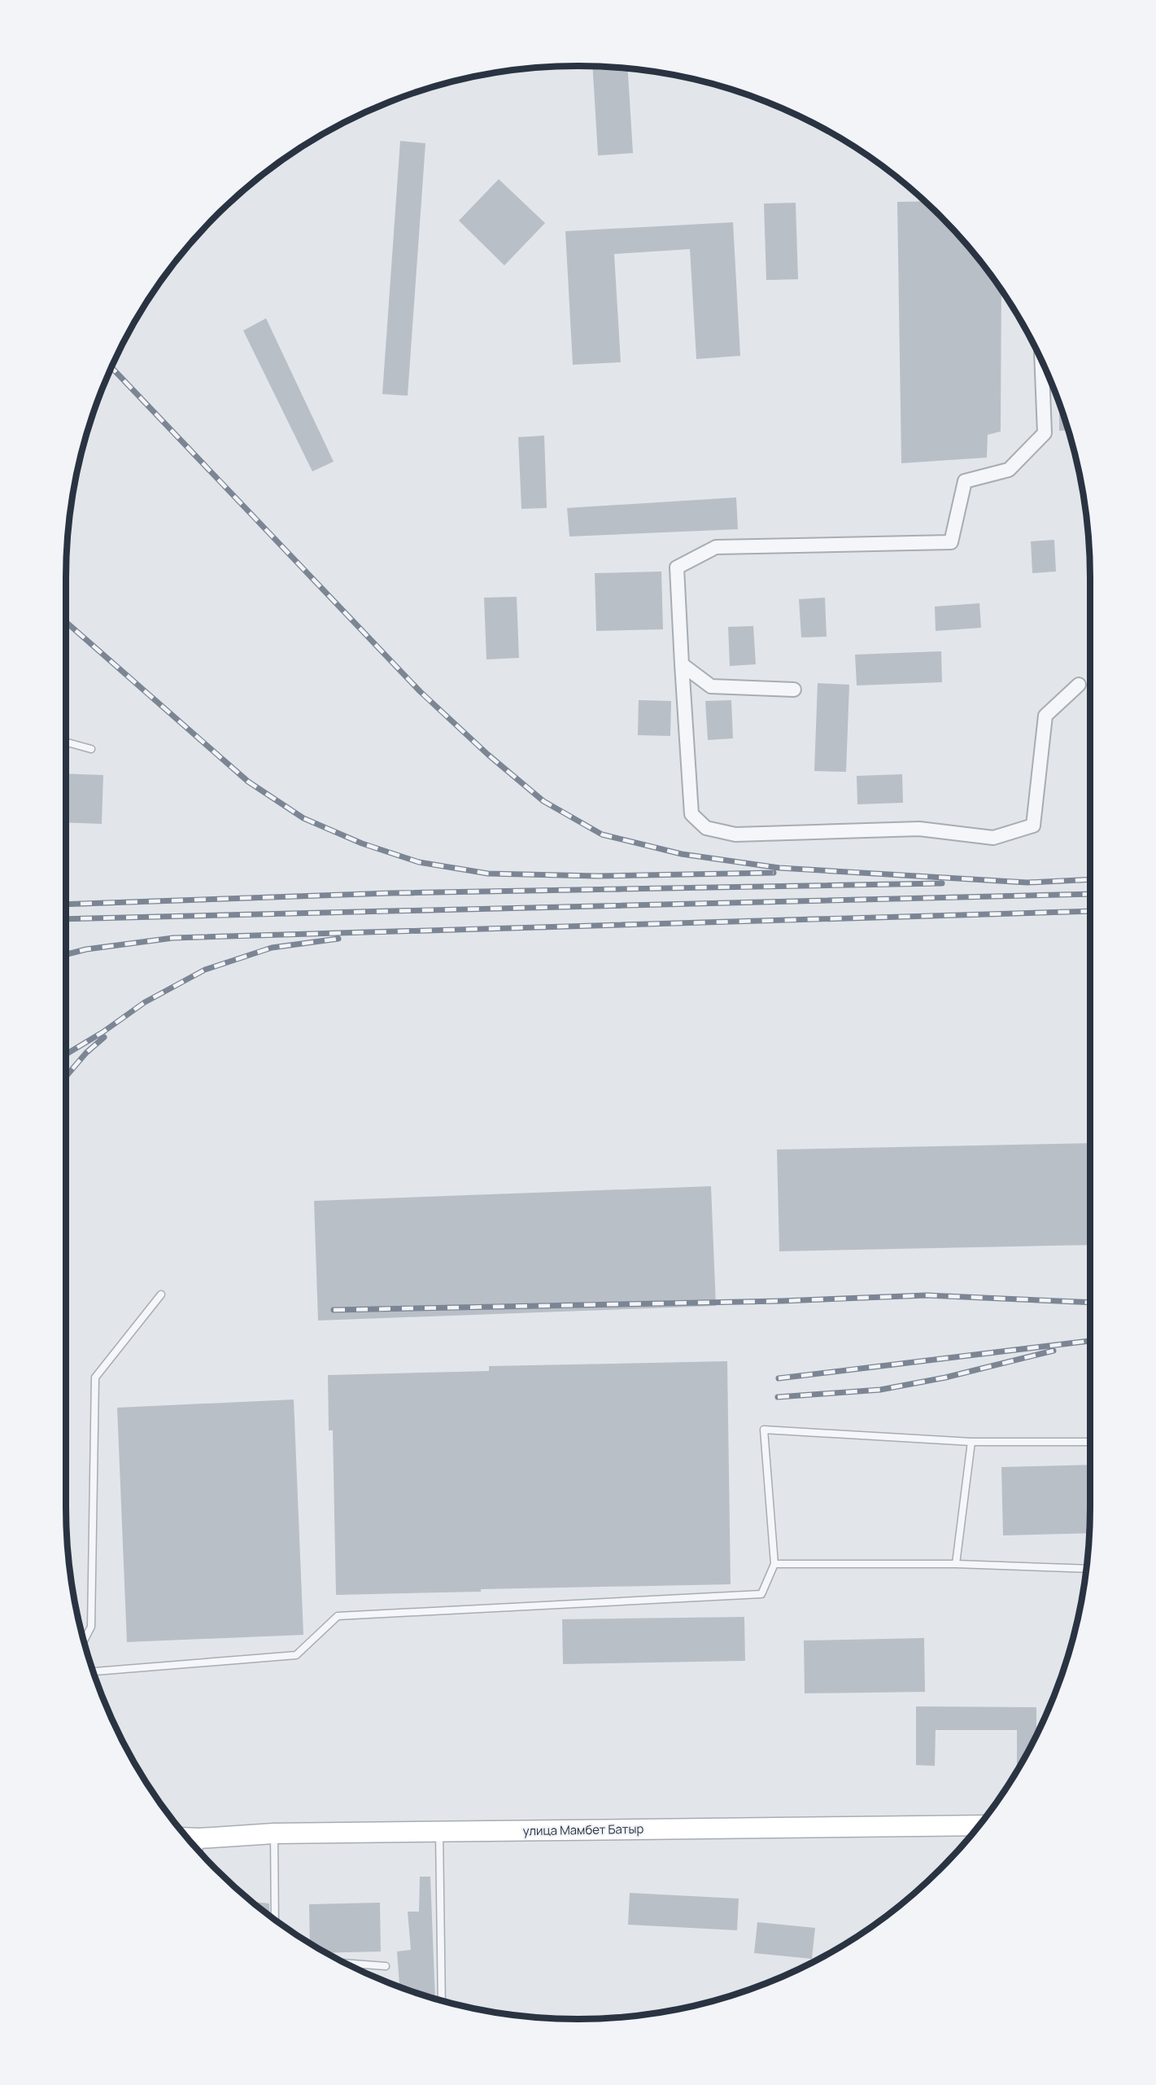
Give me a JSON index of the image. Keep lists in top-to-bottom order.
{
  "streets": {
    "main road": ["улица Мамбет Батыр"]
  }
}
